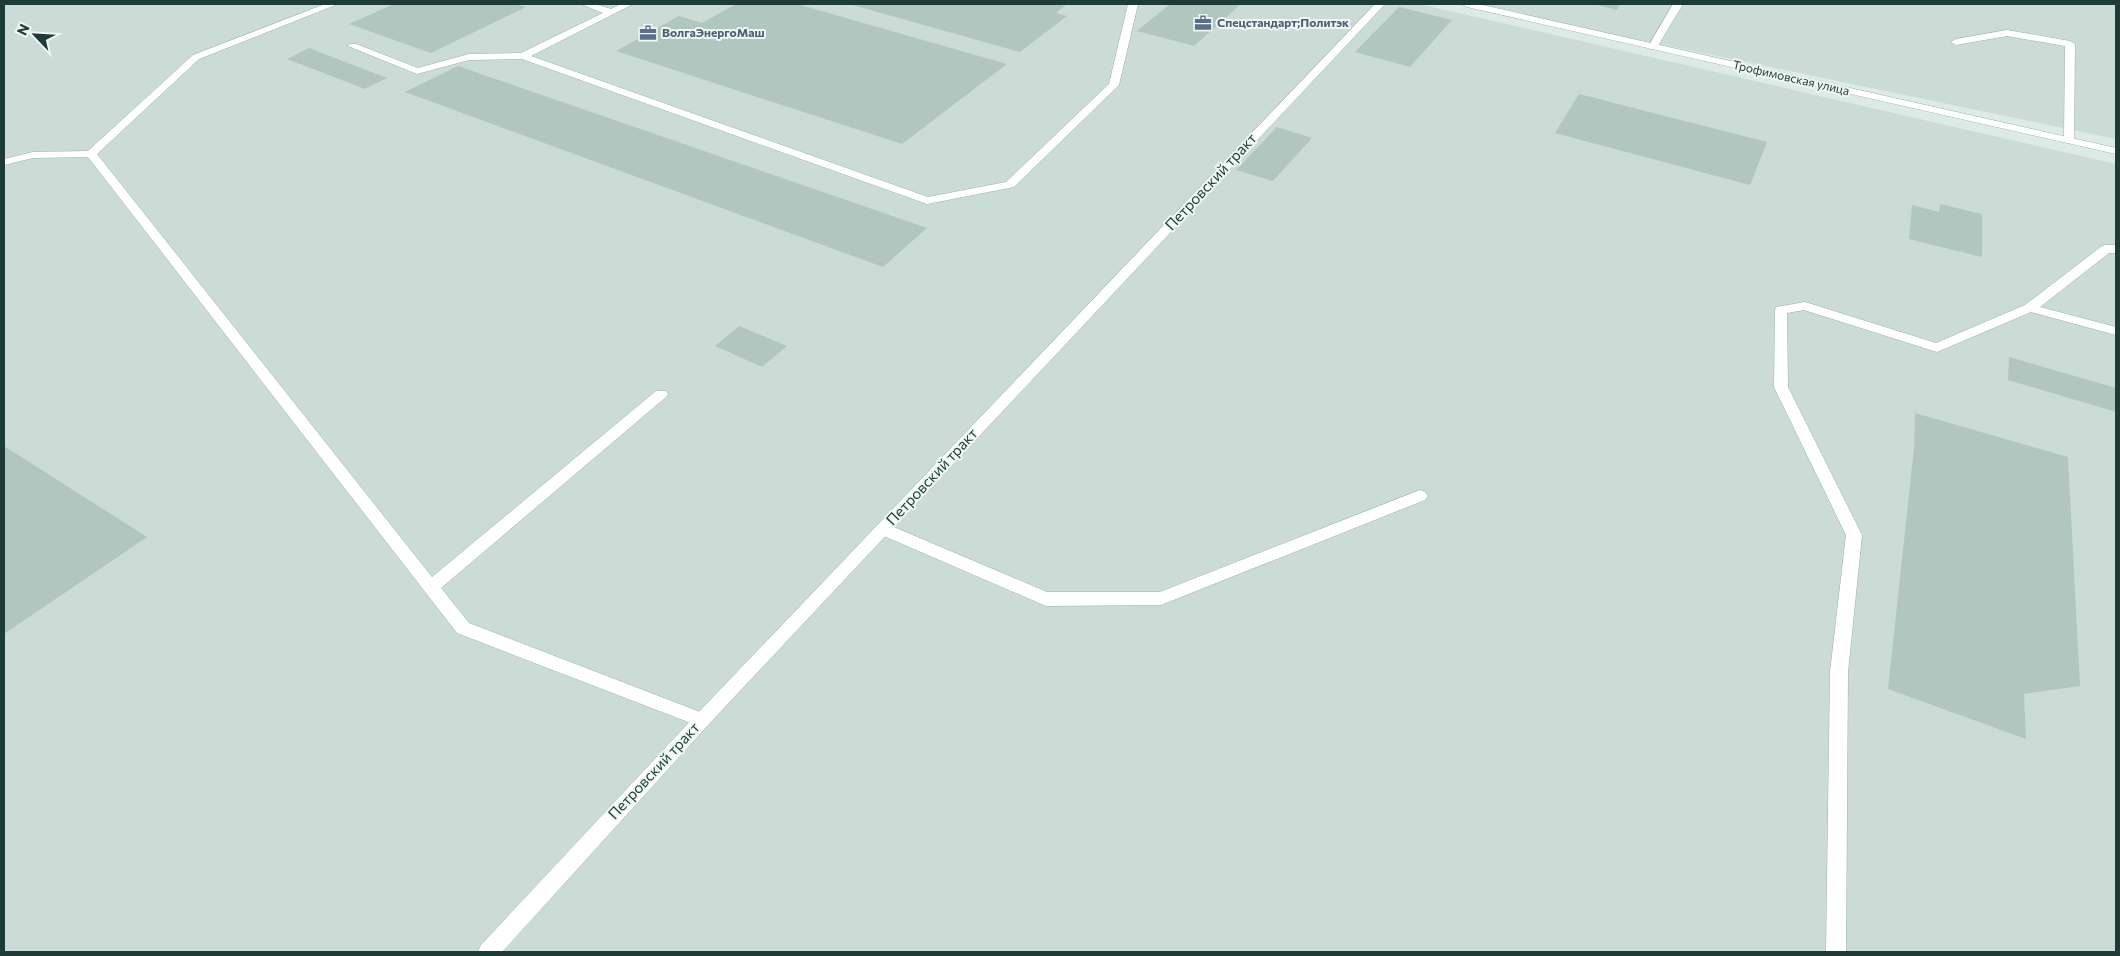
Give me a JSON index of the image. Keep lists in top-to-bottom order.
{
  "streets": {
    "street": ["Трофимовская улица", "Петровский тракт"]
  },
  "places": {
    "office": ["Спецстандарт;Политэк", "ВолгаЭнергоМаш"]
  },
  "north": "top left"
}
